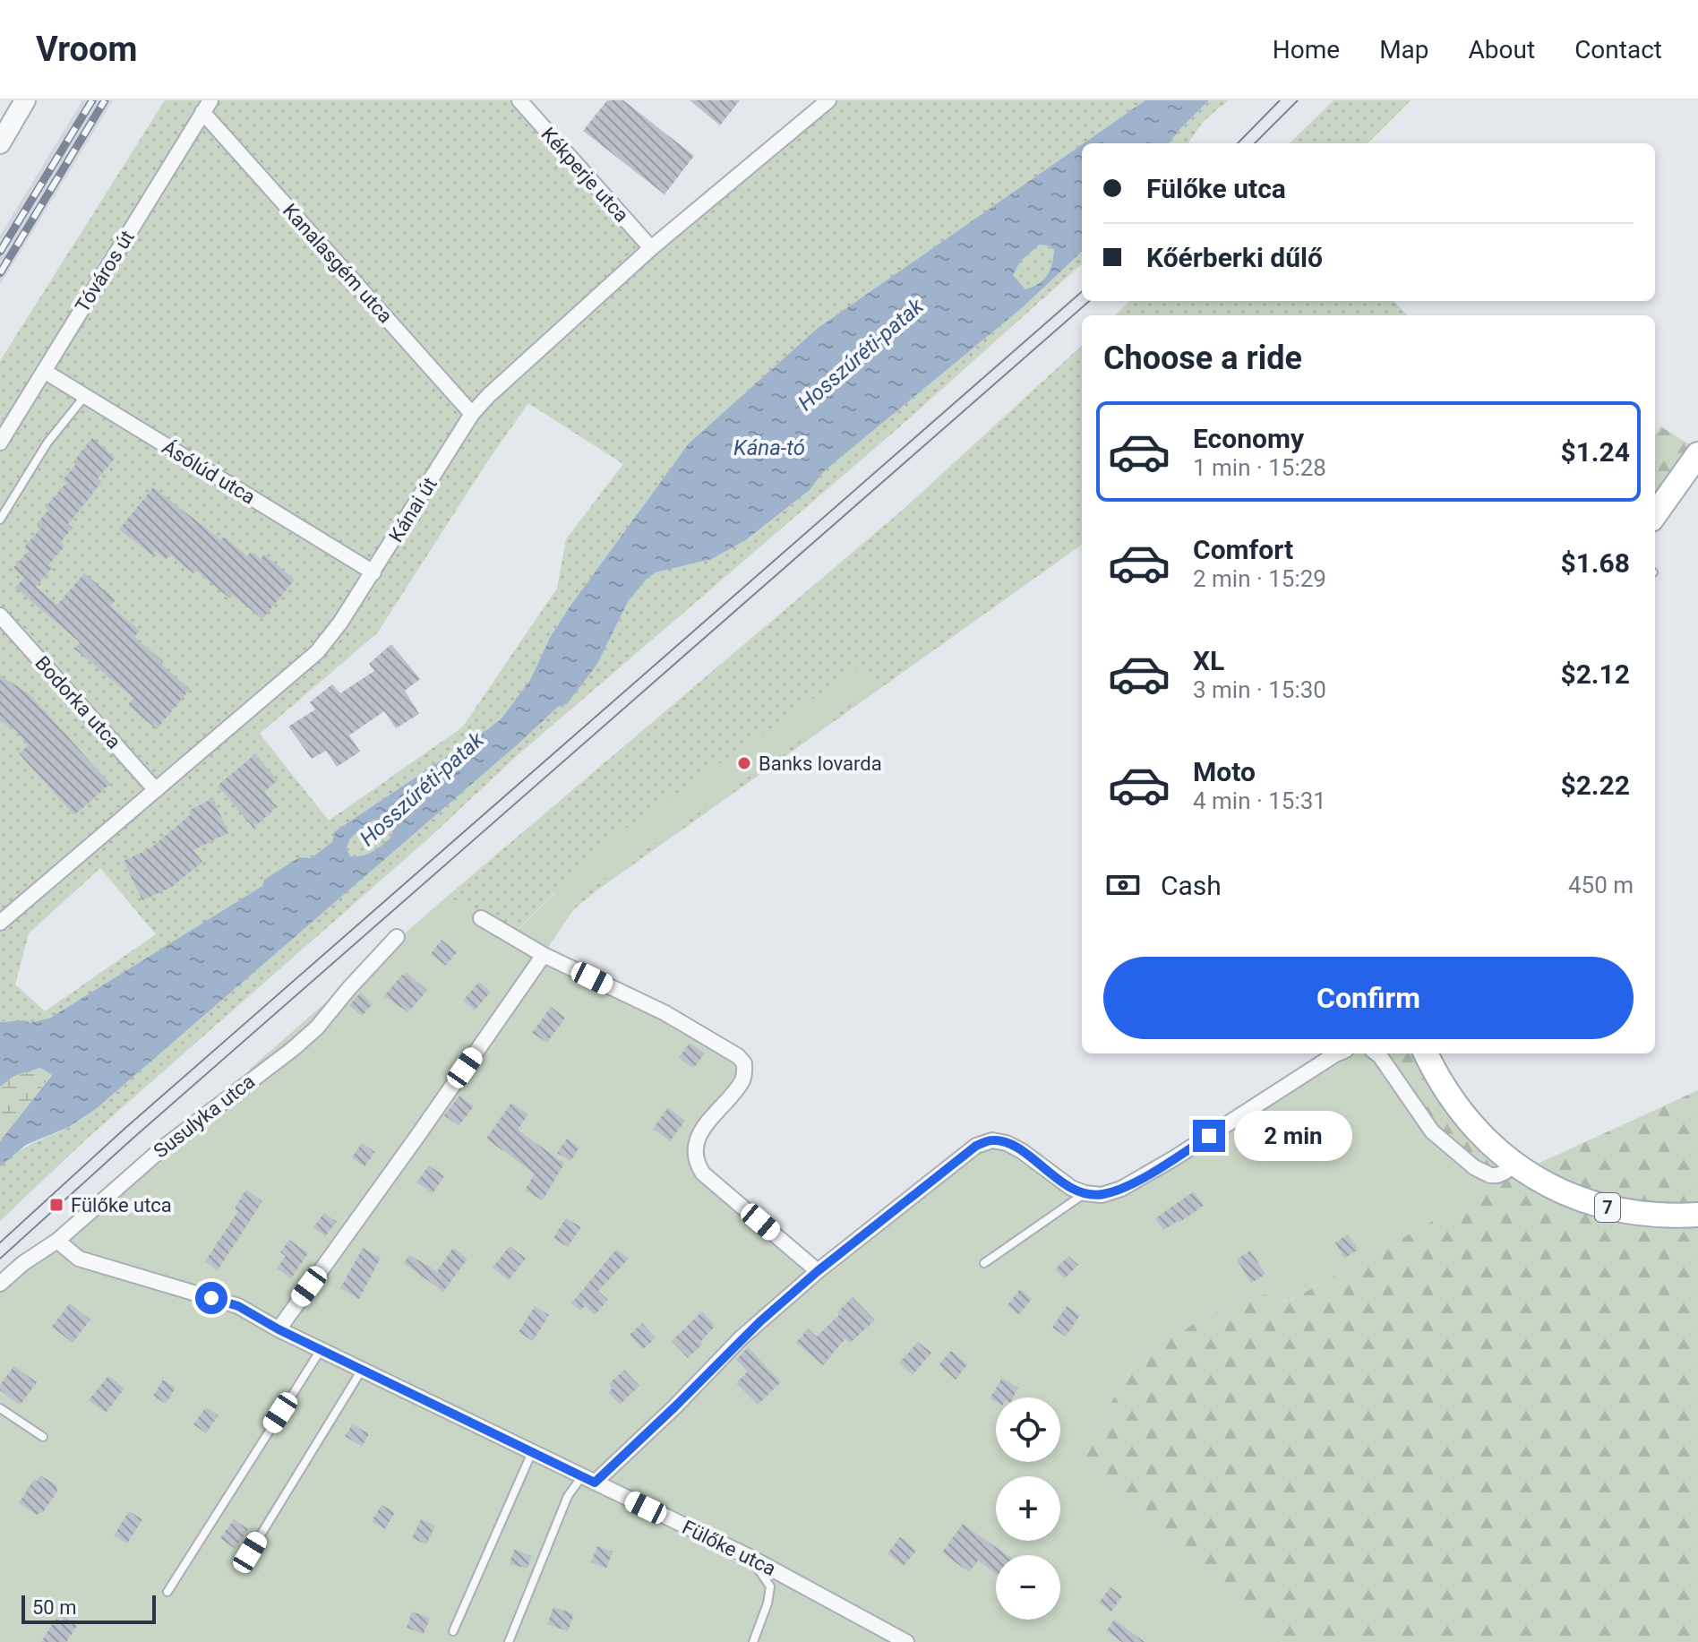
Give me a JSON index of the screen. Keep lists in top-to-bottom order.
{
  "streets": {
    "main road": ["7"],
    "street": [
      "Kékperje utca",
      "Kanalasgém utca",
      "Tóváros út",
      "Ásólúd utca",
      "Kánai út",
      "Bodorka utca",
      "Susulyka utca",
      "Fülőke utca"
    ]
  },
  "crossings": [
    ["Kékperje utca", "Kánai út"],
    ["Kanalasgém utca", "Tóváros út"],
    ["Kanalasgém utca", "Kánai út"],
    ["Tóváros út", "Ásólúd utca"],
    ["Ásólúd utca", "Kánai út"],
    ["Kánai út", "Bodorka utca"],
    ["Susulyka utca", "Fülőke utca"]
  ],
  "water": ["Hosszúréti-patak", "Kána-tó"],
  "places": {
    "other": ["Banks lovarda"],
    "transit": ["Fülőke utca"]
  },
  "scale_bar": "50 m",
  "page": {
    "header": "Vroom",
    "nav": [
      "Home",
      "Map",
      "About",
      "Contact"
    ],
    "banner": ["Fülőke utca", "Kőérberki dűlő"],
    "heading": "Choose a ride",
    "list": [
      {
        "name": "Economy",
        "note": "1 min · 15:28",
        "value": "$1.24"
      },
      {
        "name": "Comfort",
        "note": "2 min · 15:29",
        "value": "$1.68"
      },
      {
        "name": "XL",
        "note": "3 min · 15:30",
        "value": "$2.12"
      },
      {
        "name": "Moto",
        "note": "4 min · 15:31",
        "value": "$2.22"
      }
    ],
    "pay": ["Cash", "450 m"],
    "buttons": "Confirm",
    "bubble": "2 min",
    "map_buttons": ["+", "−"],
    "scale": "50 m"
  }
}
